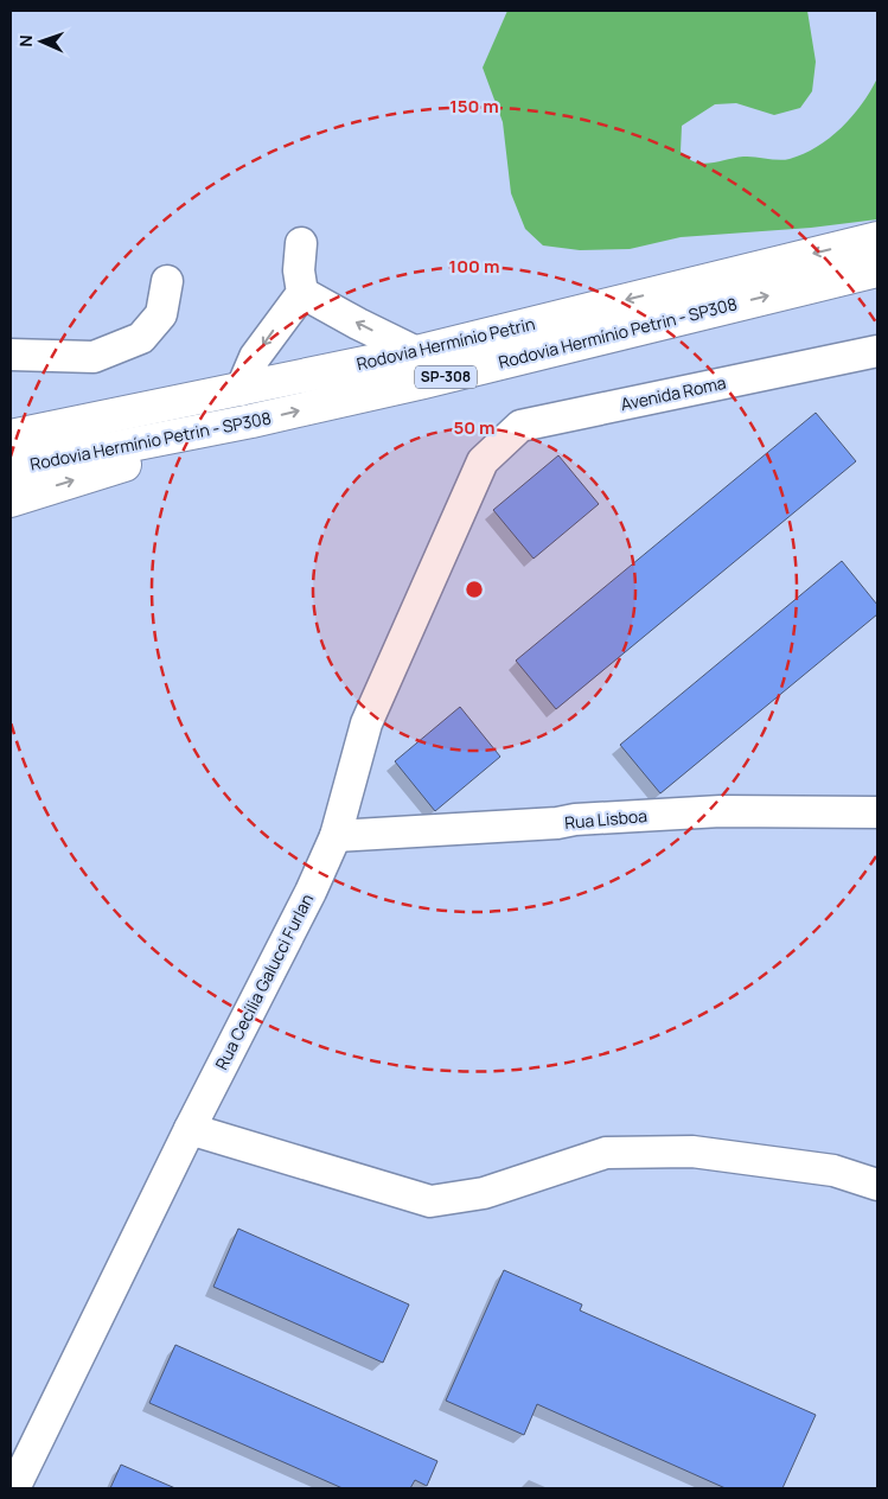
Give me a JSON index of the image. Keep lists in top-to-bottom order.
{
  "streets": {
    "main road": ["Rodovia Hermínio Petrin - SP308", "Rodovia Hermínio Petrin", "SP-308"],
    "street": ["Avenida Roma", "Rua Lisboa", "Rua Cecília Galucci Furlan"]
  },
  "crossings": [
    ["Avenida Roma", "Rua Cecília Galucci Furlan"],
    ["Rua Lisboa", "Rua Cecília Galucci Furlan"]
  ],
  "one_way": ["Rodovia Hermínio Petrin - SP308", "Rodovia Hermínio Petrin"],
  "north": "left",
  "rings": ["150 m", "100 m", "50 m"]
}
